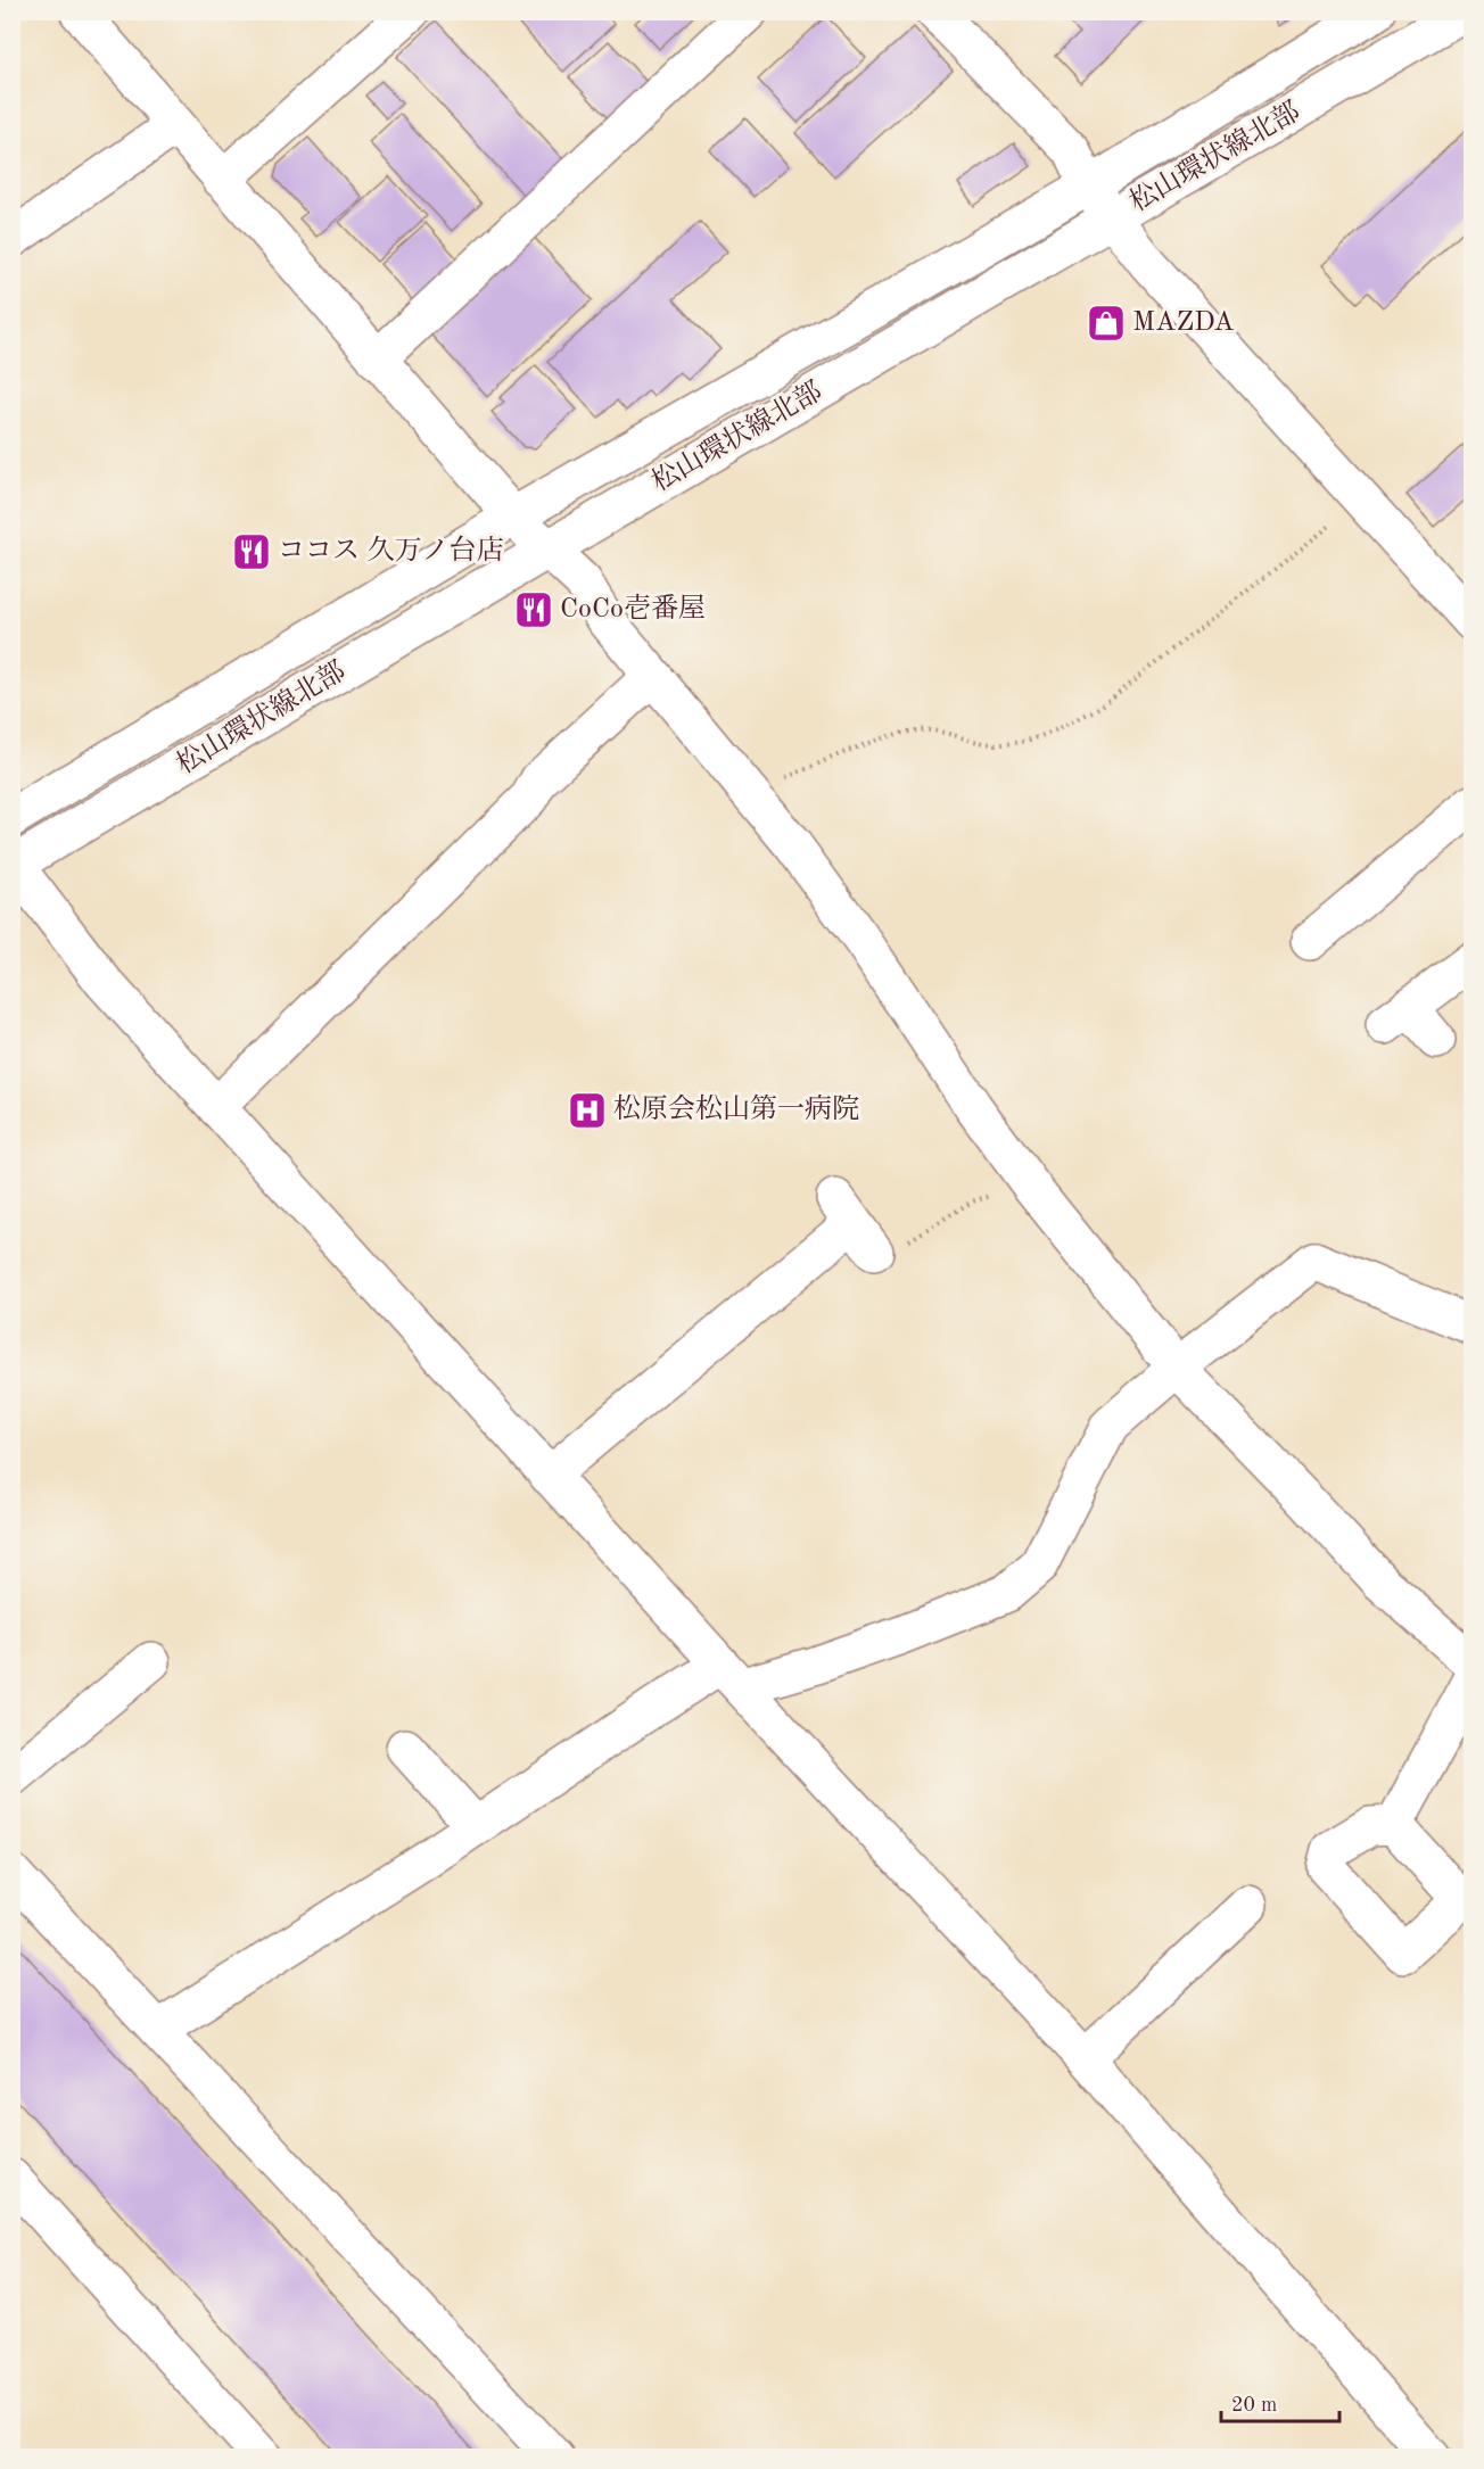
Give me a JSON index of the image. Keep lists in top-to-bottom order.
{
  "streets": {
    "street": ["松山環状線北部"]
  },
  "places": {
    "shop": ["MAZDA"],
    "restaurant": ["ココス 久万ノ台店", "CoCo壱番屋"],
    "hospital": ["松原会松山第一病院"]
  },
  "scale_bar": "20 m"
}
